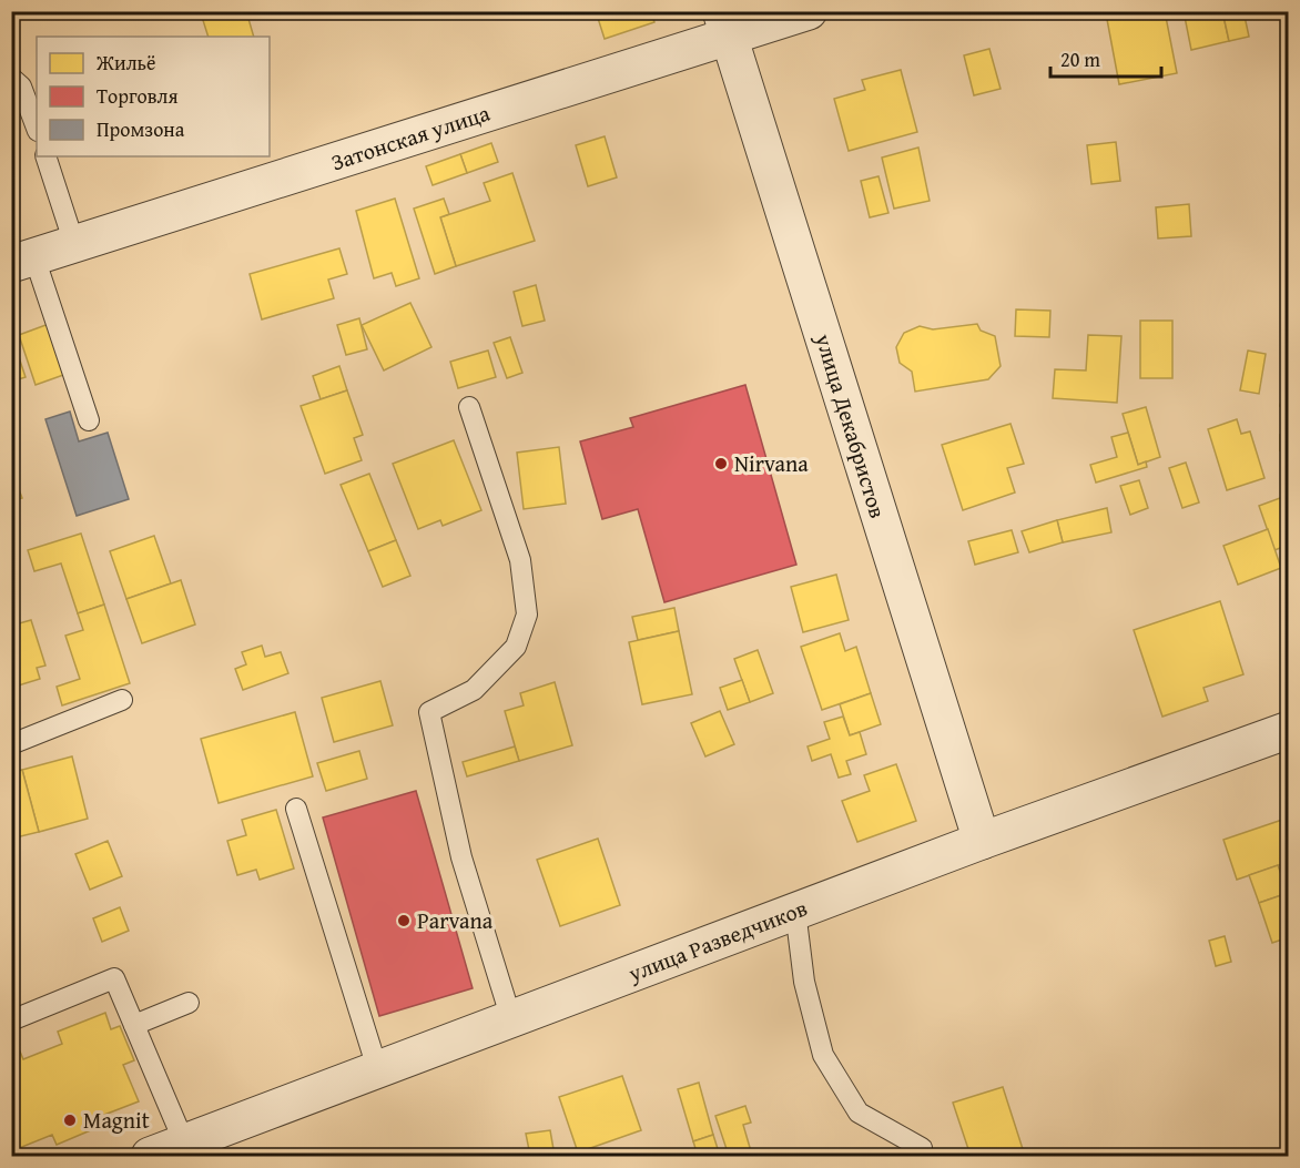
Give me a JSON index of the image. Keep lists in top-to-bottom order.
{
  "streets": {
    "street": ["Затонская улица", "улица Декабристов", "улица Разведчиков"]
  },
  "crossings": [
    ["Затонская улица", "улица Декабристов"],
    ["улица Декабристов", "улица Разведчиков"]
  ],
  "places": ["Nirvana", "Parvana", "Magnit"],
  "legend": ["Жильё", "Торговля", "Промзона"],
  "scale_bar": "20 m"
}
